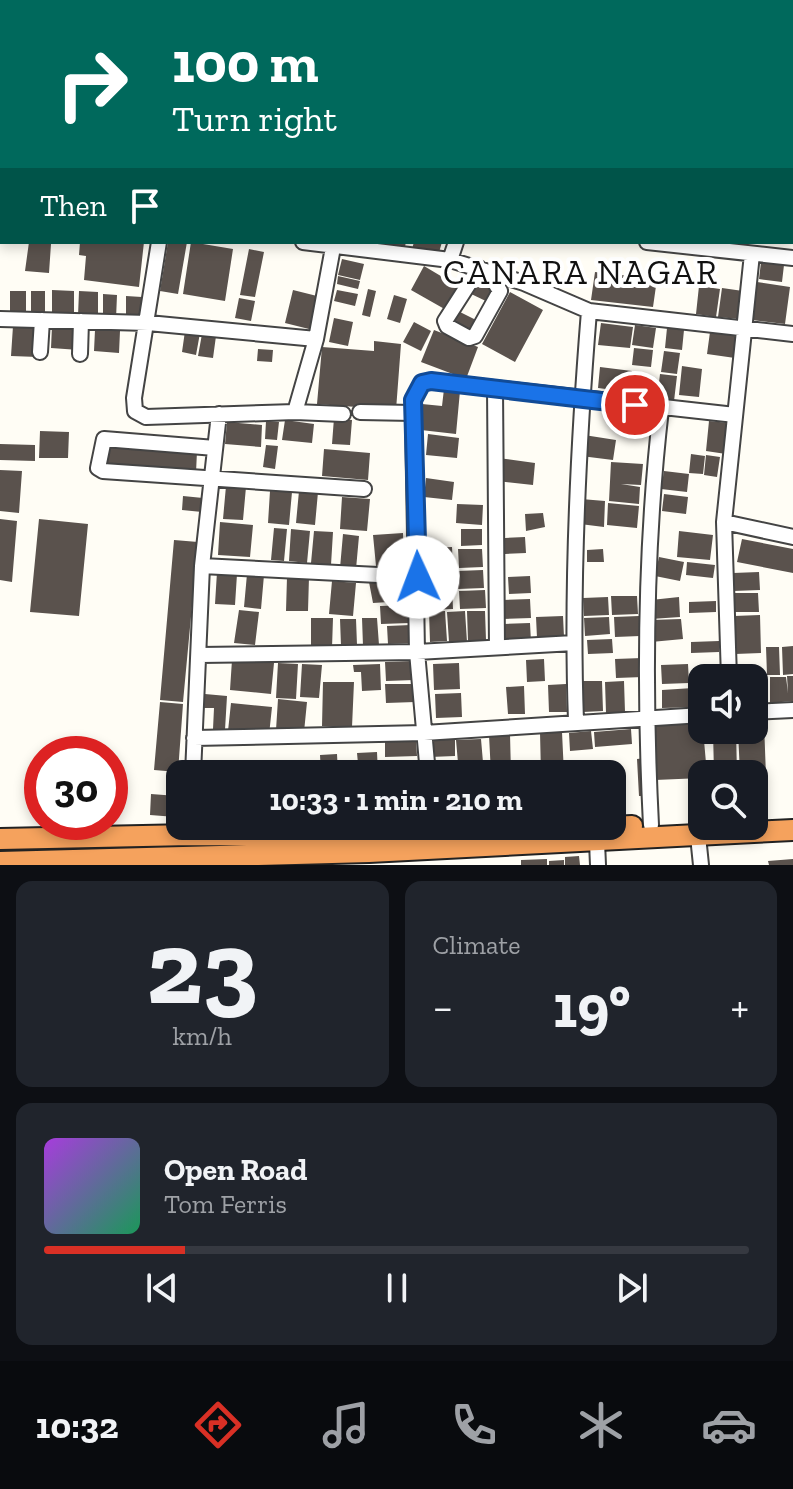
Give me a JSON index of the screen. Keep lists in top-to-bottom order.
{
  "districts": ["CANARA NAGAR"],
  "page": {
    "turn": ["100 m", "Turn right"],
    "then": "Then",
    "limit": "30",
    "trip": "10:33 · 1 min · 210 m",
    "tile": [
      ["23", "km/h"],
      "Climate"
    ],
    "heat": ["−", "19°", "+"],
    "song": ["Open Road", "Tom Ferris"],
    "tabs": "10:32"
  }
}
